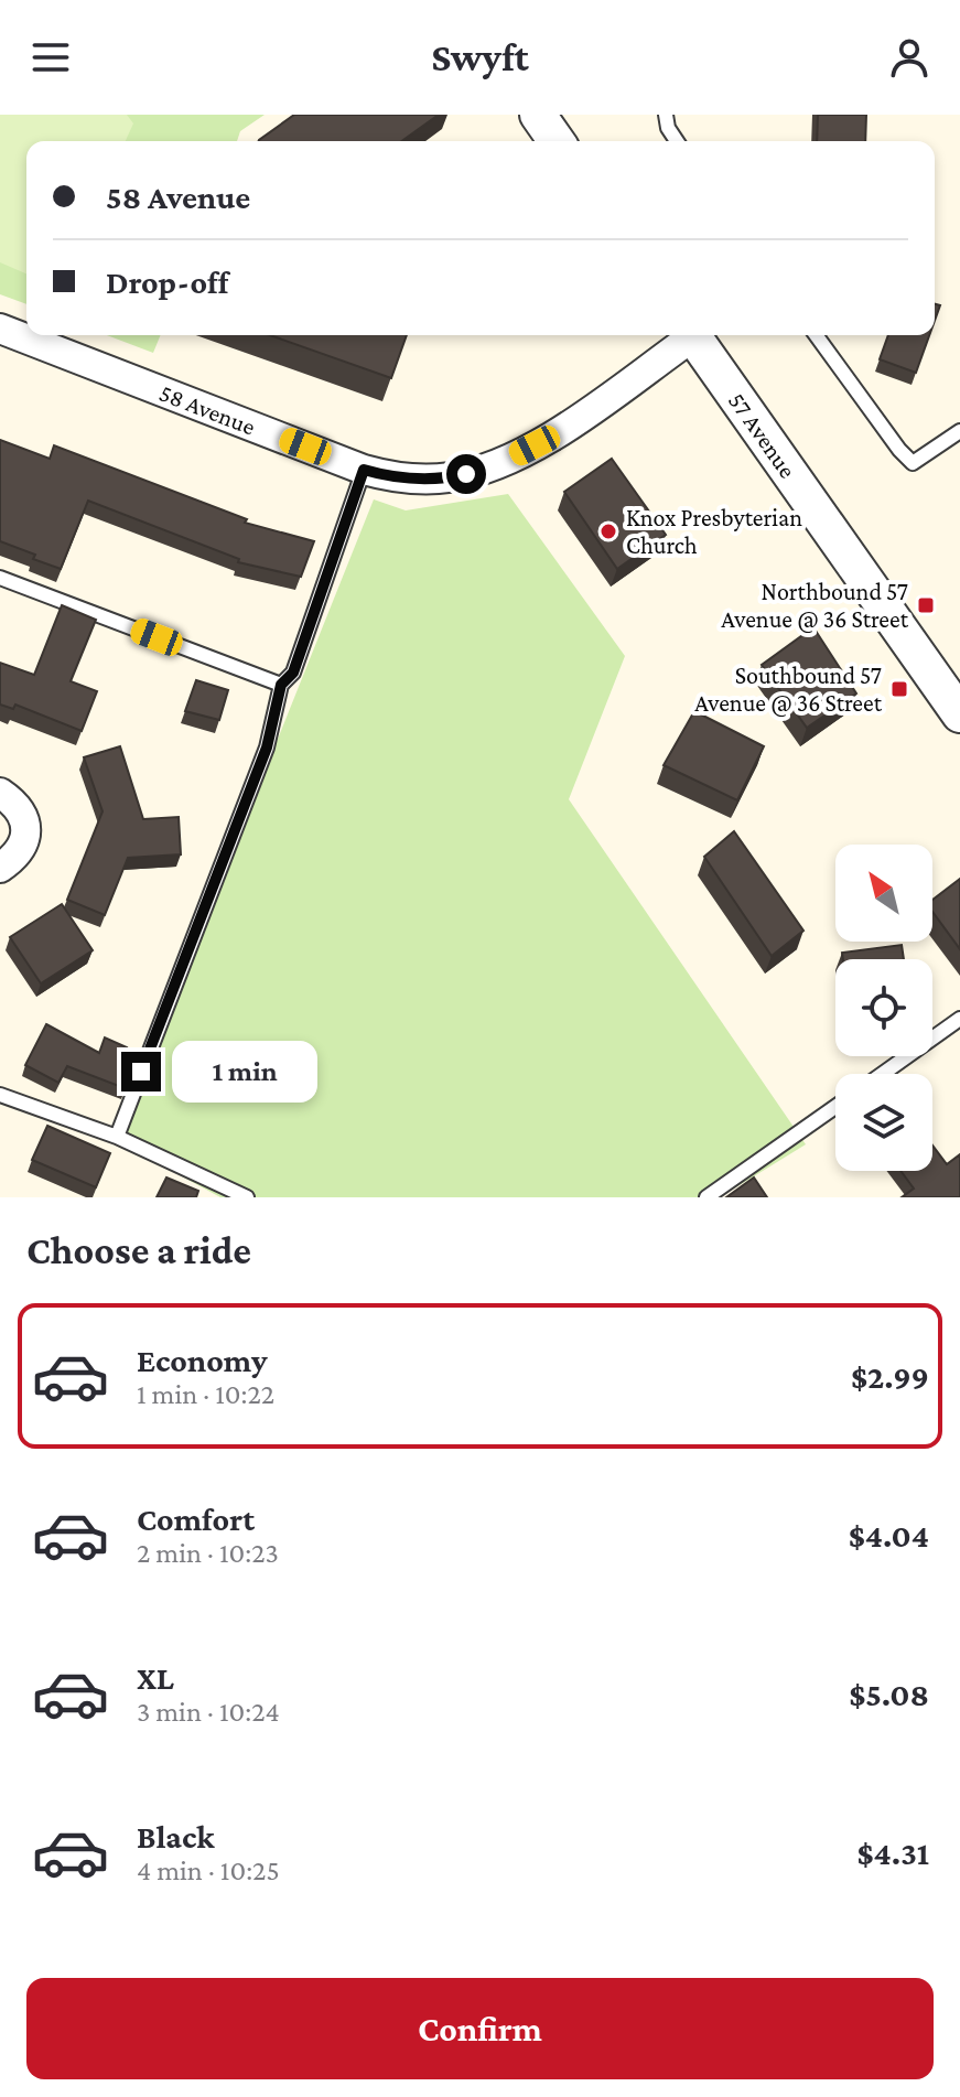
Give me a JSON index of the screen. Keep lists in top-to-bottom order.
{
  "streets": {
    "street": ["58 Avenue", "57 Avenue"]
  },
  "places": {
    "other": ["Knox Presbyterian Church"],
    "transit": ["Northbound 57 Avenue @ 36 Street", "Southbound 57 Avenue @ 36 Street"]
  },
  "north": "top left",
  "page": {
    "header": "Swyft",
    "banner": ["58 Avenue", "Drop-off"],
    "bubble": "1 min",
    "heading": "Choose a ride",
    "list": [
      {
        "name": "Economy",
        "note": "1 min · 10:22",
        "value": "$2.99"
      },
      {
        "name": "Comfort",
        "note": "2 min · 10:23",
        "value": "$4.04"
      },
      {
        "name": "XL",
        "note": "3 min · 10:24",
        "value": "$5.08"
      },
      {
        "name": "Black",
        "note": "4 min · 10:25",
        "value": "$4.31"
      }
    ],
    "buttons": "Confirm"
  }
}
